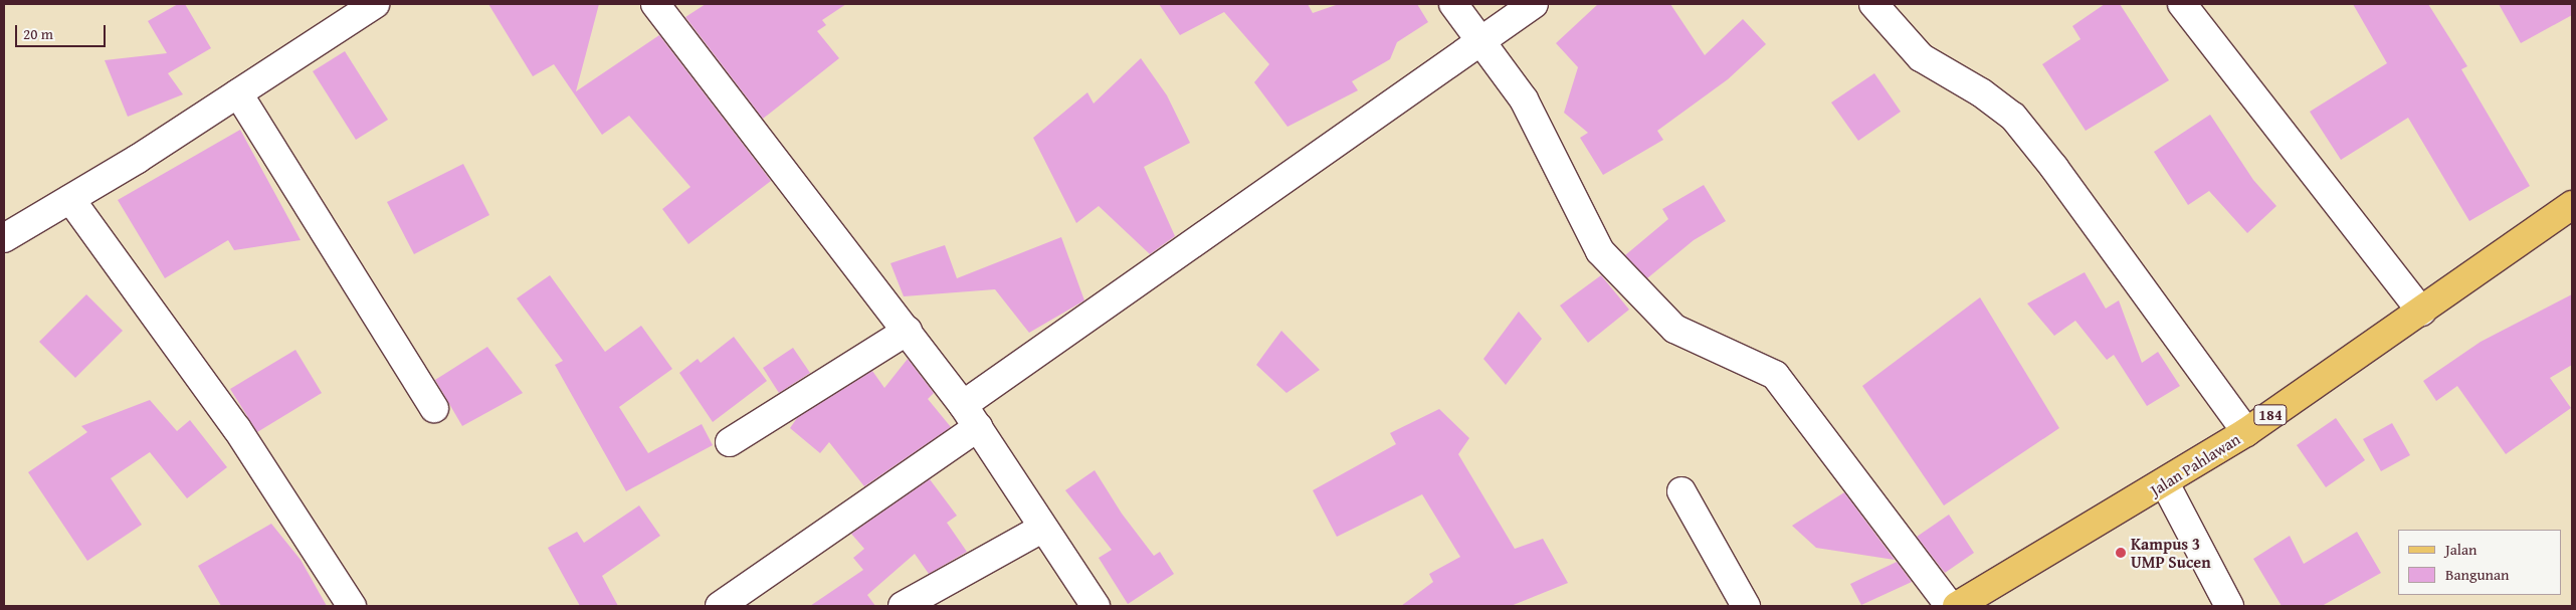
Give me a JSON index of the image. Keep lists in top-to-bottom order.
{
  "streets": {
    "main road": ["184", "Jalan Pahlawan"]
  },
  "places": ["Kampus 3 UMP Sucen"],
  "legend": ["Jalan", "Bangunan"],
  "scale_bar": "20 m"
}
